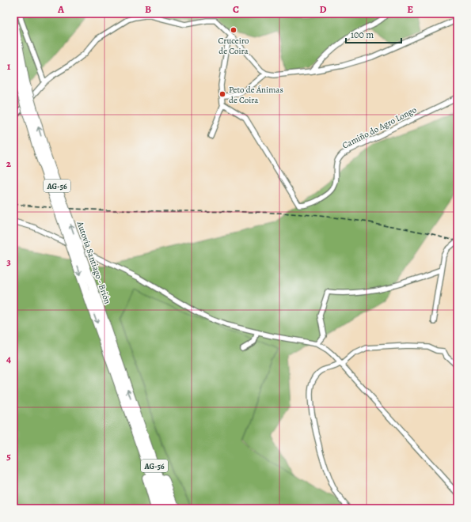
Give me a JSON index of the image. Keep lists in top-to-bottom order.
{
  "streets": {
    "highway": ["AG-56", "Autovía Santiago - Brión"],
    "street": ["Camiño do Agro Longo"]
  },
  "places": ["Cruceiro de Coira", "Peto de Ánimas de Coira"],
  "scale_bar": "100 m",
  "grid": {
    "columns": [
      "A",
      "B",
      "C",
      "D",
      "E"
    ],
    "rows": [
      "1",
      "2",
      "3",
      "4",
      "5"
    ]
  }
}
